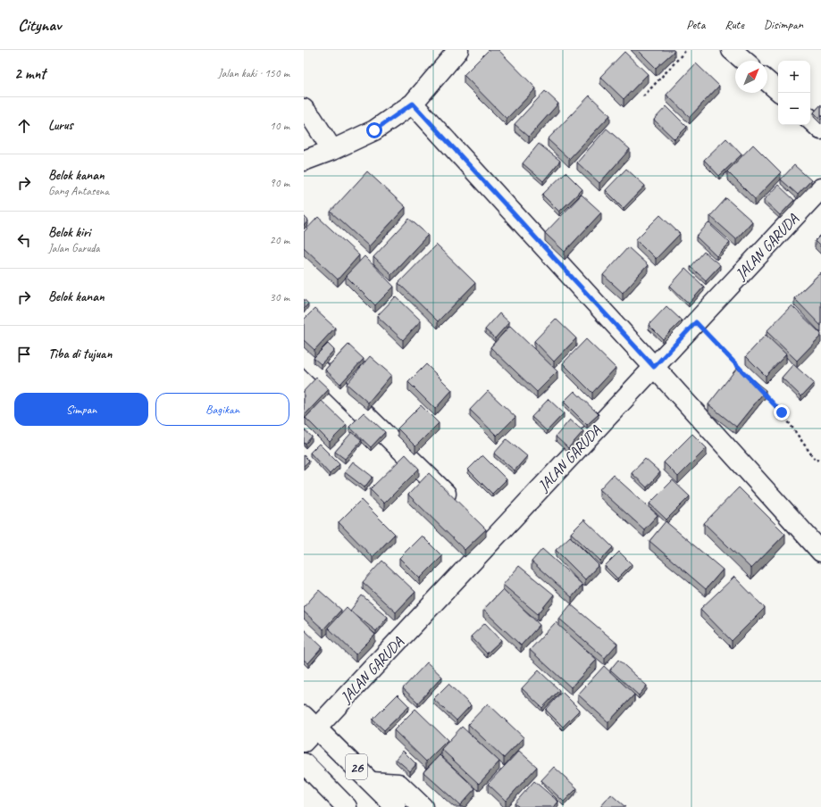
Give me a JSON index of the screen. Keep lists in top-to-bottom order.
{
  "streets": {
    "main road": ["JALAN GARUDA", "26"]
  },
  "crossings": [
    ["JALAN GARUDA", "26"]
  ],
  "north": "top right",
  "page": {
    "header": "Citynav",
    "nav": ["Peta", "Rute", "Disimpan"],
    "heading": ["2 mnt", "Jalan kaki · 150 m"],
    "map_buttons": ["+", "−"],
    "list": [
      ["Lurus", "10 m"],
      ["Belok kanan", "Gang Antasena", "90 m"],
      ["Belok kiri", "Jalan Garuda", "20 m"],
      ["Belok kanan", "30 m"],
      "Tiba di tujuan"
    ],
    "buttons": ["Simpan", "Bagikan"]
  }
}
